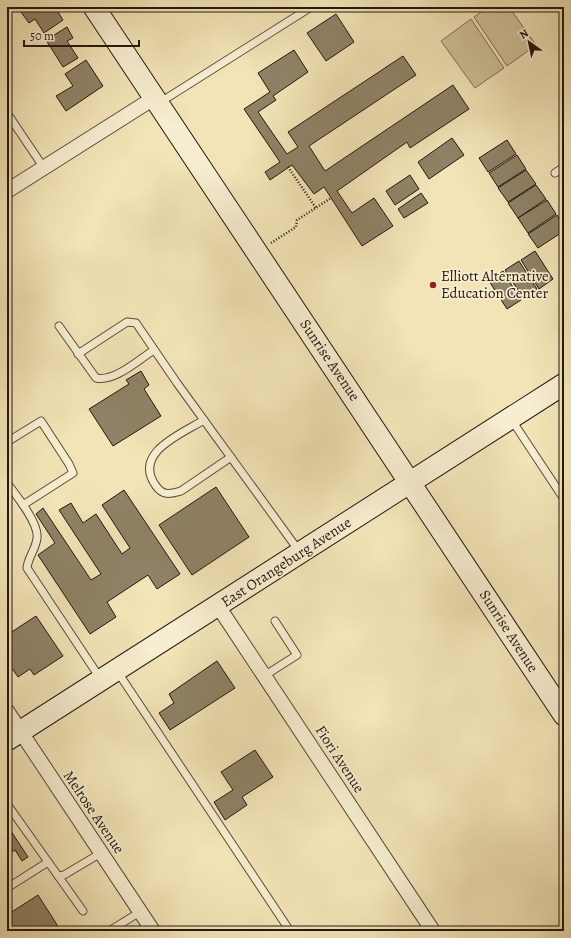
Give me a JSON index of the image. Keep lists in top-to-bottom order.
{
  "streets": {
    "street": [
      "Sunrise Avenue",
      "East Orangeburg Avenue",
      "Fiori Avenue",
      "Melrose Avenue"
    ]
  },
  "crossings": [
    ["Sunrise Avenue", "East Orangeburg Avenue"],
    ["East Orangeburg Avenue", "Fiori Avenue"],
    ["East Orangeburg Avenue", "Melrose Avenue"]
  ],
  "places": ["Elliott Alternative Education Center"],
  "scale_bar": "50 m",
  "north": "top left"
}
